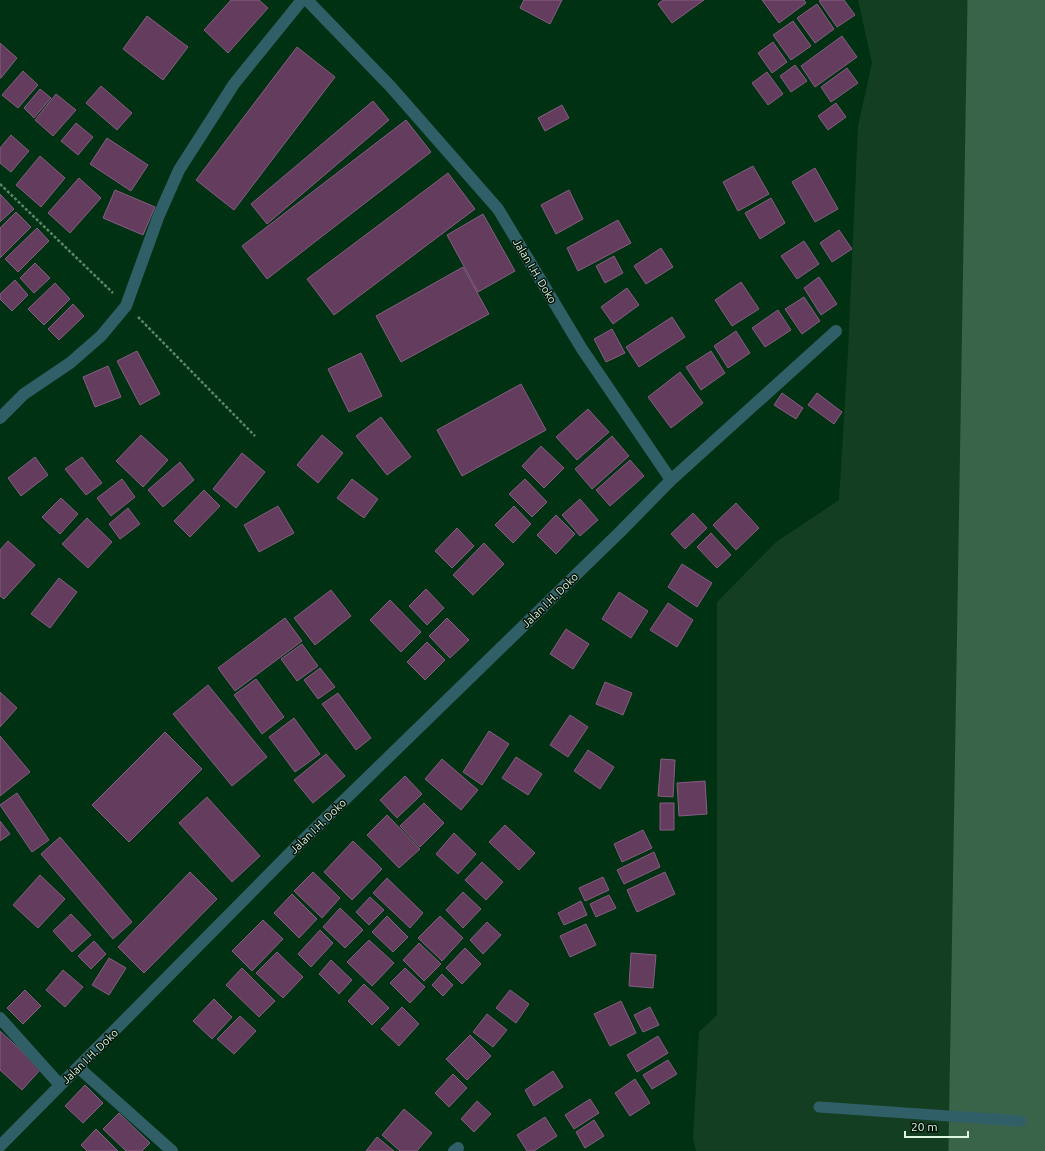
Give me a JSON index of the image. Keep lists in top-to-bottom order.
{
  "streets": {
    "street": ["Jalan I.H. Doko"]
  },
  "scale_bar": "20 m"
}
